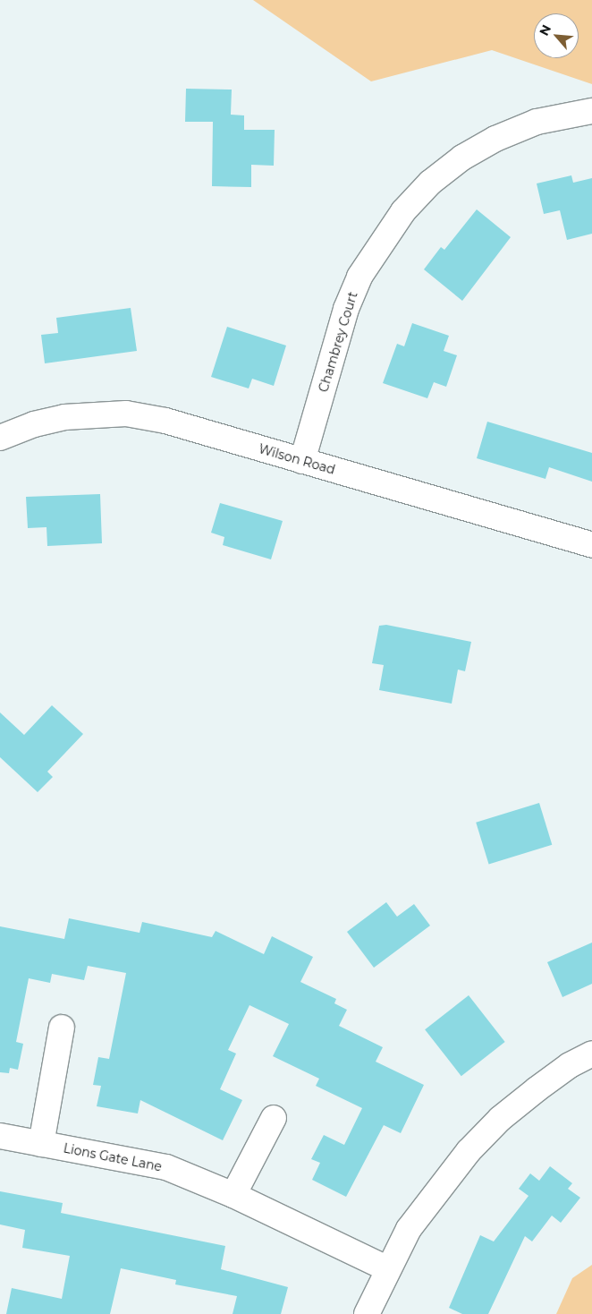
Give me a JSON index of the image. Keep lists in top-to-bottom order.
{
  "streets": {
    "street": ["Chambrey Court", "Wilson Road", "Lions Gate Lane"]
  },
  "crossings": [
    ["Chambrey Court", "Wilson Road"]
  ],
  "north": "top left"
}
